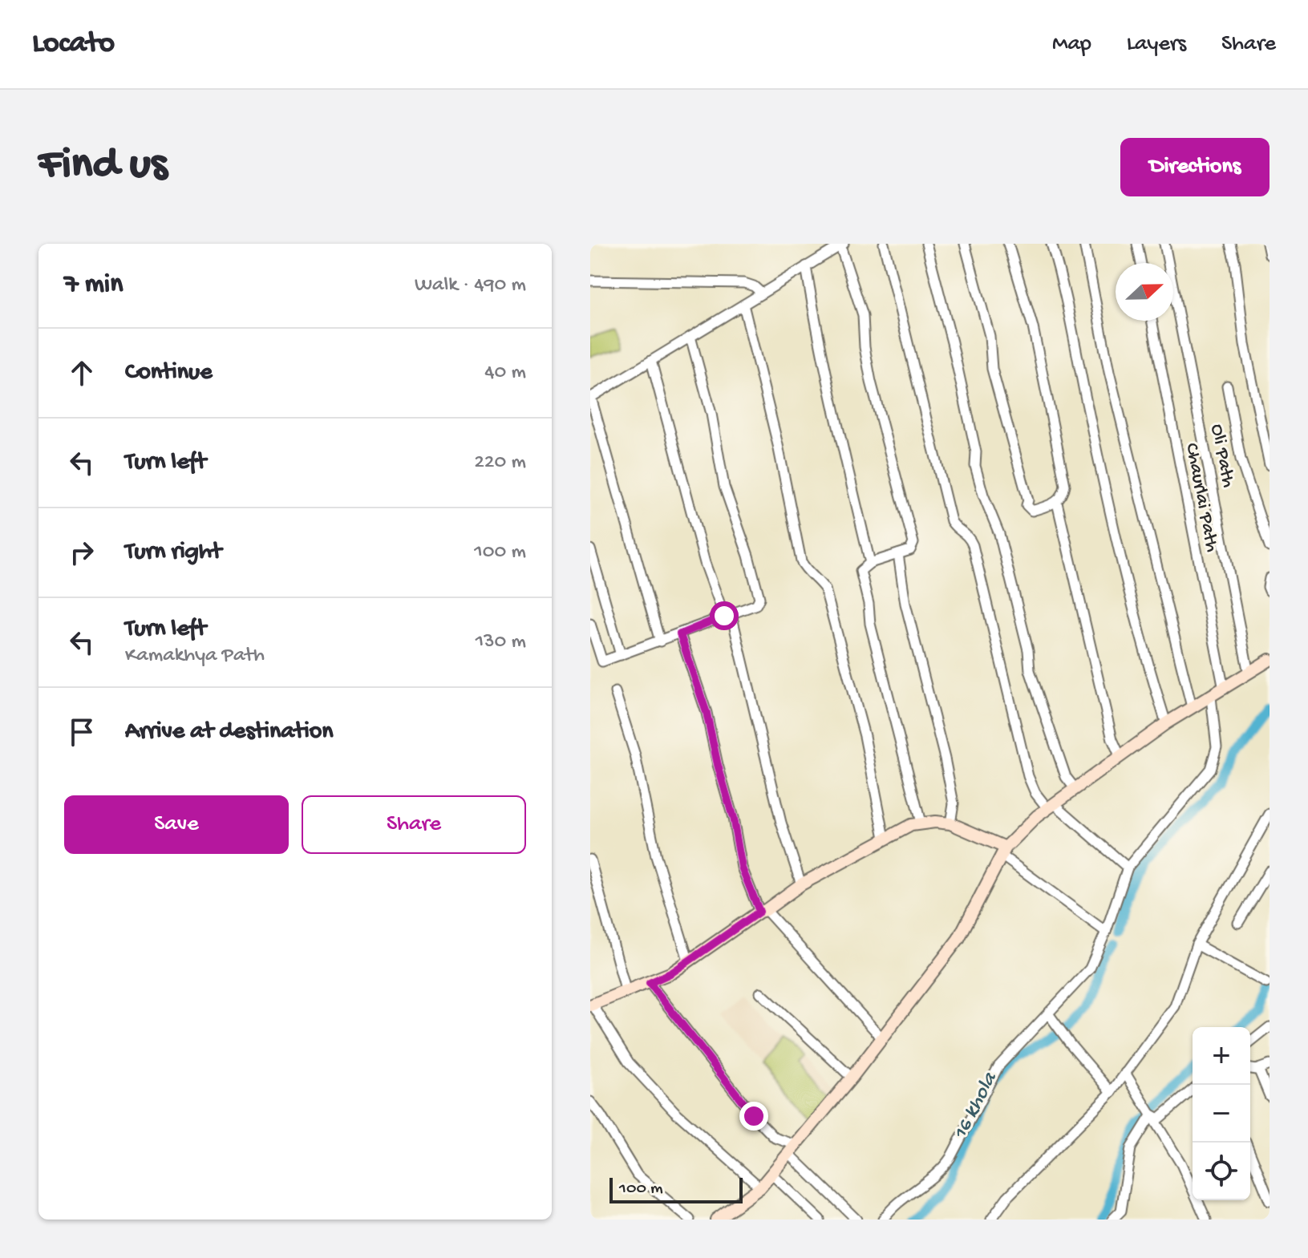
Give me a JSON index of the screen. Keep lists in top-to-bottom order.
{
  "streets": {
    "street": ["Oli Path", "Chaurlai Path"]
  },
  "water": ["16 khola"],
  "scale_bar": "100 m",
  "north": "right",
  "page": {
    "header": "Locato",
    "nav": ["Map", "Layers", "Share"],
    "buttons": [
      "Directions",
      ["Save", "Share"]
    ],
    "title": "Find us",
    "heading": ["7 min", "Walk · 490 m"],
    "list": [
      ["Continue", "40 m"],
      ["Turn left", "220 m"],
      ["Turn right", "100 m"],
      ["Turn left", "Kamakhya Path", "130 m"],
      "Arrive at destination"
    ],
    "map_buttons": ["+", "−"],
    "scale": "100 m"
  }
}
